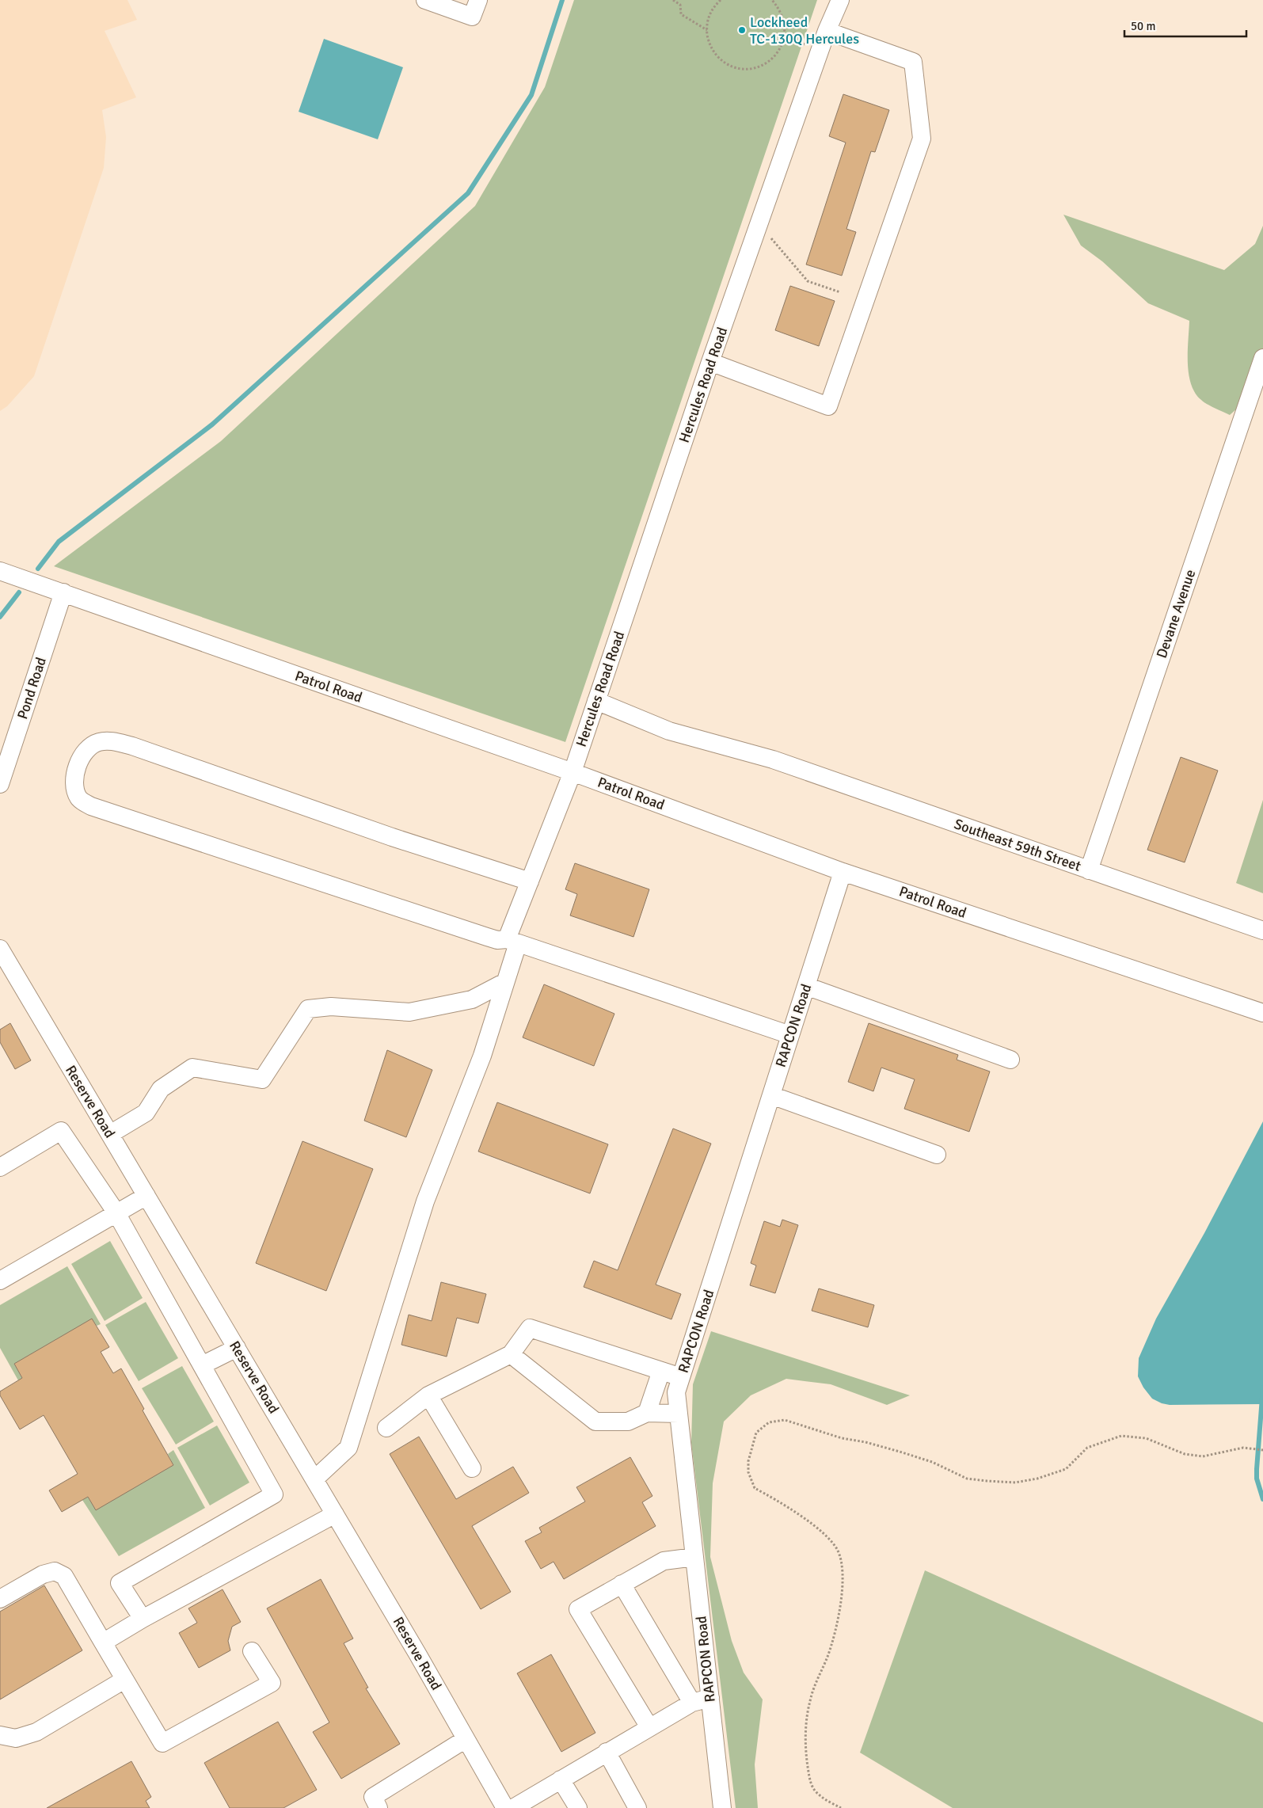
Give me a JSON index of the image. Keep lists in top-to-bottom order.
{
  "streets": {
    "street": [
      "Hercules Road Road",
      "Devane Avenue",
      "Patrol Road",
      "Pond Road",
      "Southeast 59th Street",
      "RAPCON Road",
      "Reserve Road"
    ]
  },
  "crossings": [
    ["Hercules Road Road", "Patrol Road"],
    ["Hercules Road Road", "Southeast 59th Street"],
    ["Hercules Road Road", "Reserve Road"],
    ["Devane Avenue", "Southeast 59th Street"],
    ["Patrol Road", "Pond Road"],
    ["Patrol Road", "RAPCON Road"]
  ],
  "places": ["Lockheed TC-130Q Hercules"],
  "scale_bar": "50 m"
}
